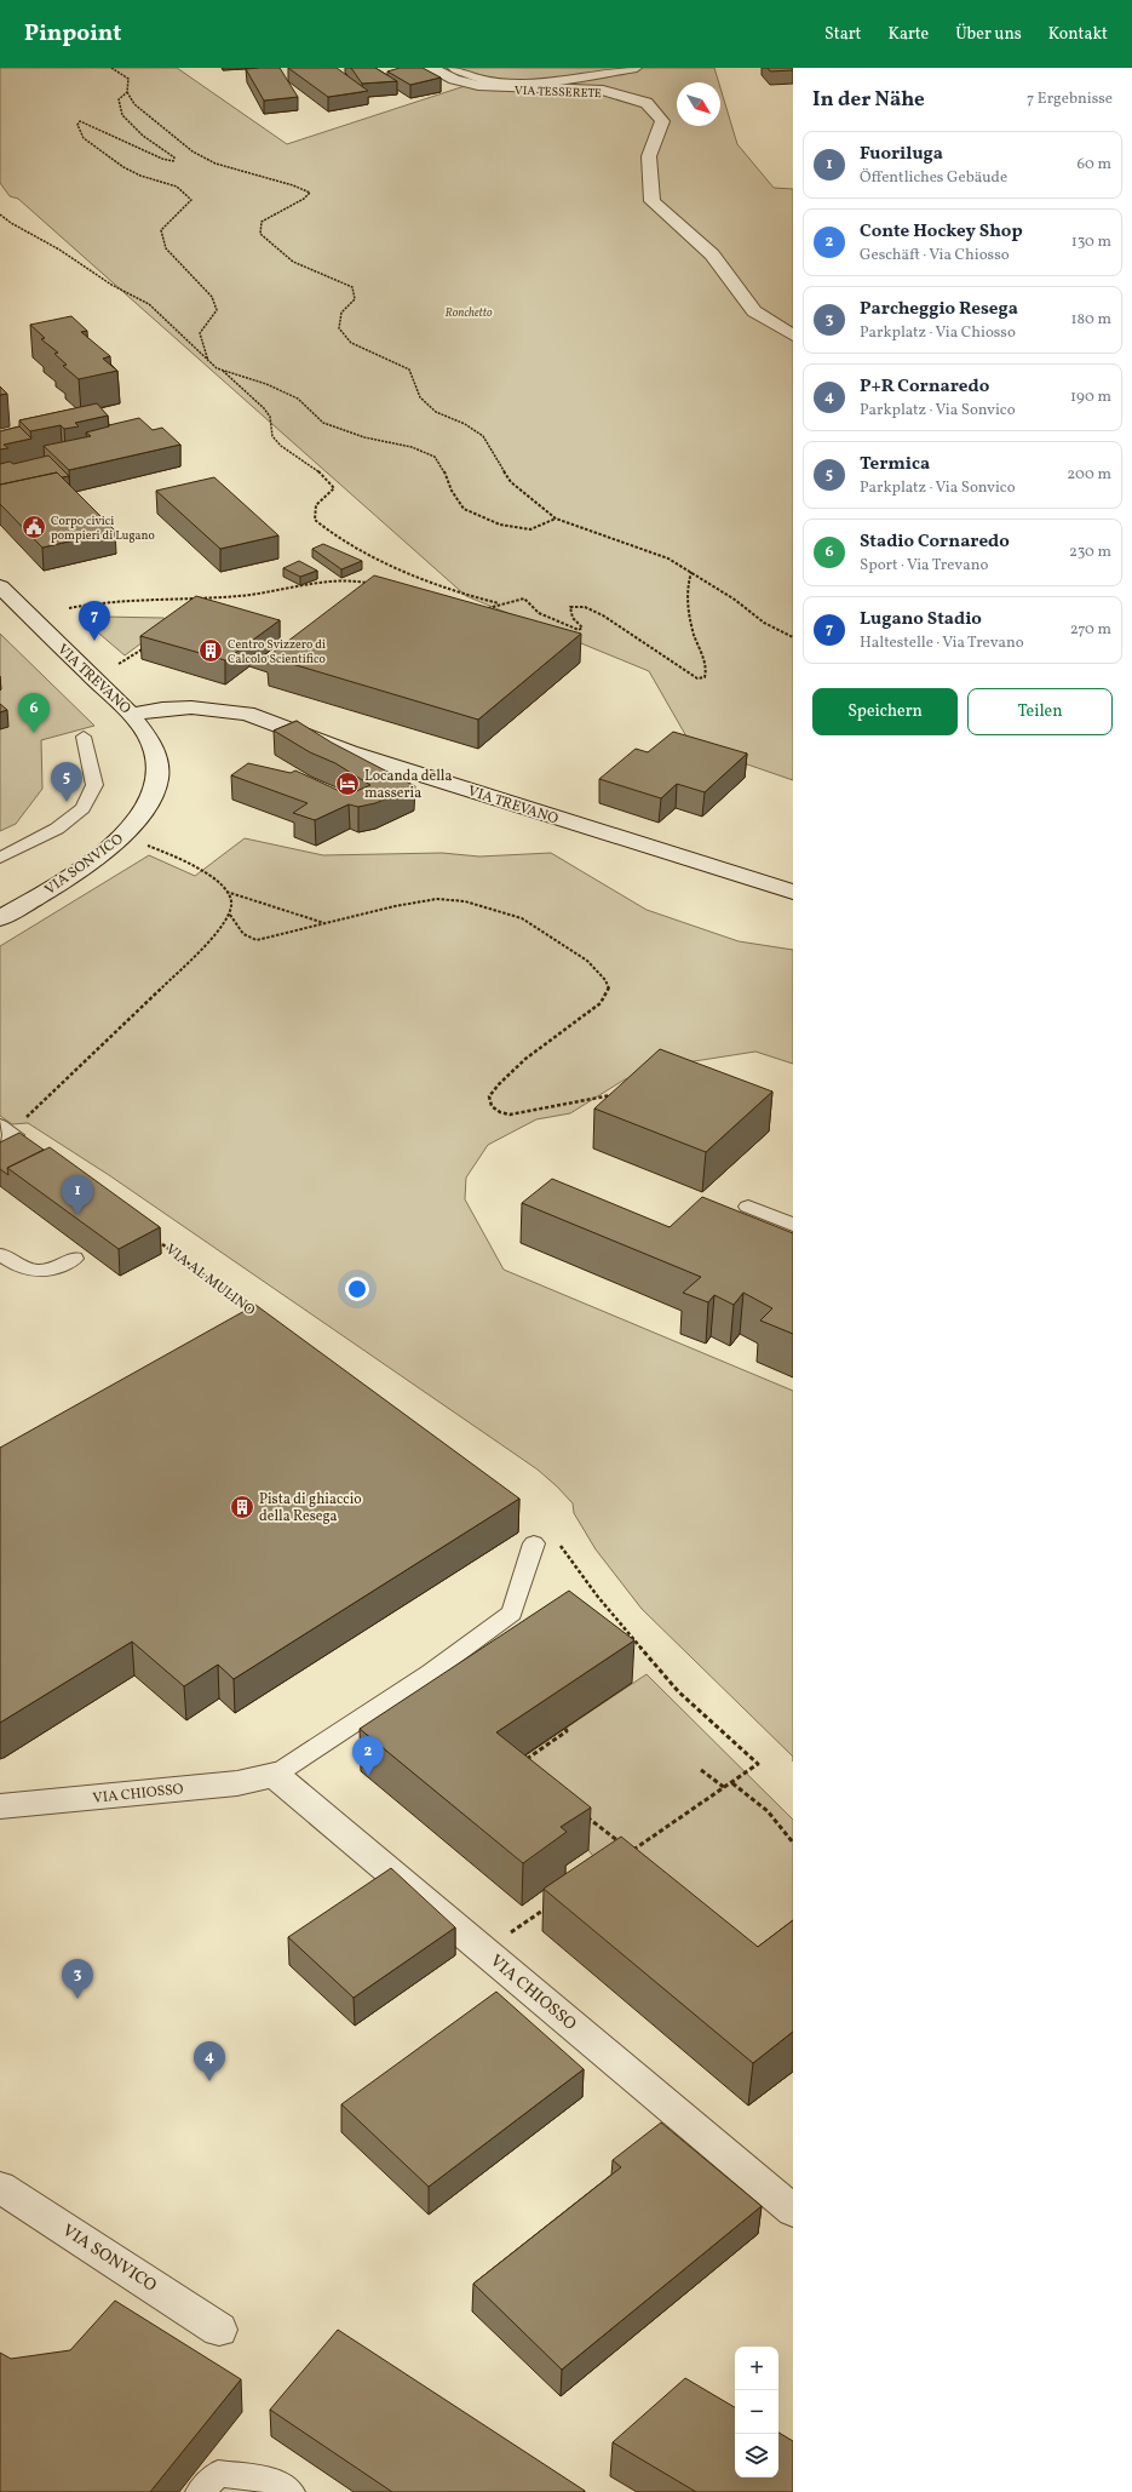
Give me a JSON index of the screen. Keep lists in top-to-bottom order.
{
  "streets": {
    "street": [
      "VIA TESSERETE",
      "VIA TREVANO",
      "VIA SONVICO",
      "VIA CHIOSSO"
    ],
    "path": ["VIA AL MULINO"]
  },
  "crossings": [
    ["VIA TREVANO", "VIA SONVICO"]
  ],
  "parks": ["Ronchetto"],
  "places": {
    "public building": ["Corpo civici pompieri di Lugano"],
    "building": ["Centro Svizzero di Calcolo Scientifico", "Pista di ghiaccio della Resega"],
    "hotel": ["Locanda della masseria"]
  },
  "north": "bottom right",
  "page": {
    "header": "Pinpoint",
    "nav": [
      "Start",
      "Karte",
      "Über uns",
      "Kontakt"
    ],
    "heading": ["In der Nähe", "7 Ergebnisse"],
    "list": [
      {
        "mark": "1",
        "name": "Fuoriluga",
        "note": "Öffentliches Gebäude",
        "value": "60 m"
      },
      {
        "mark": "2",
        "name": "Conte Hockey Shop",
        "note": "Geschäft · Via Chiosso",
        "value": "130 m"
      },
      {
        "mark": "3",
        "name": "Parcheggio Resega",
        "note": "Parkplatz · Via Chiosso",
        "value": "180 m"
      },
      {
        "mark": "4",
        "name": "P+R Cornaredo",
        "note": "Parkplatz · Via Sonvico",
        "value": "190 m"
      },
      {
        "mark": "5",
        "name": "Termica",
        "note": "Parkplatz · Via Sonvico",
        "value": "200 m"
      },
      {
        "mark": "6",
        "name": "Stadio Cornaredo",
        "note": "Sport · Via Trevano",
        "value": "230 m"
      },
      {
        "mark": "7",
        "name": "Lugano Stadio",
        "note": "Haltestelle · Via Trevano",
        "value": "270 m"
      }
    ],
    "pins": [
      "7",
      "6",
      "5",
      "1",
      "2",
      "3",
      "4"
    ],
    "buttons": ["Speichern", "Teilen"],
    "map_buttons": ["+", "−"]
  }
}
